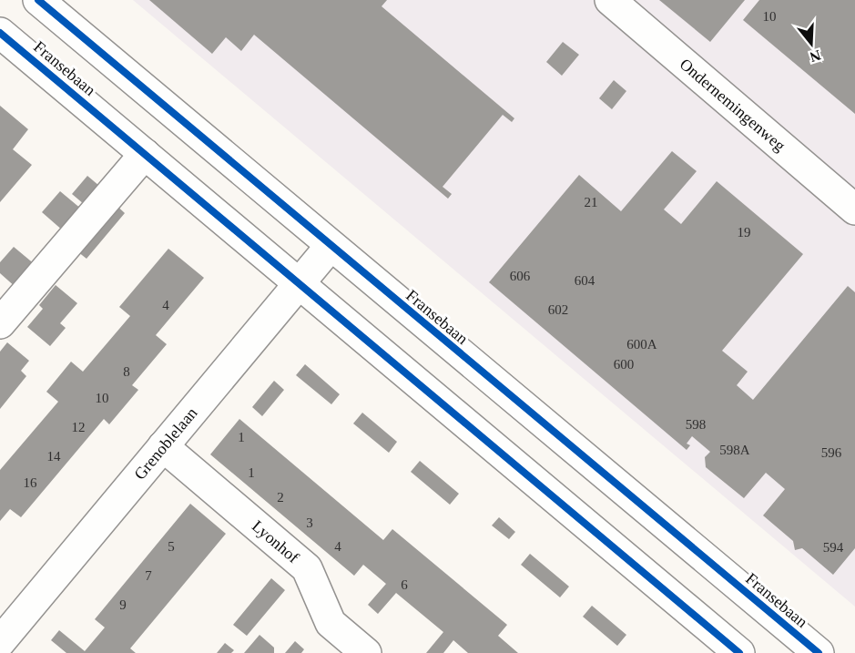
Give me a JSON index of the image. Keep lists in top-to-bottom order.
{
  "streets": {
    "street": [
      "Fransebaan",
      "Ondernemingenweg",
      "Grenoblelaan",
      "Lyonhof"
    ]
  },
  "crossings": [
    ["Fransebaan", "Grenoblelaan"],
    ["Grenoblelaan", "Lyonhof"]
  ],
  "house_numbers": [
    "10",
    "21",
    "19",
    "606",
    "604",
    "4",
    "602",
    "600A",
    "600",
    "8",
    "10",
    "598",
    "12",
    "1",
    "598A",
    "596",
    "14",
    "1",
    "16",
    "2",
    "3",
    "5",
    "4",
    "594",
    "7",
    "6",
    "9"
  ],
  "north": "bottom"
}
